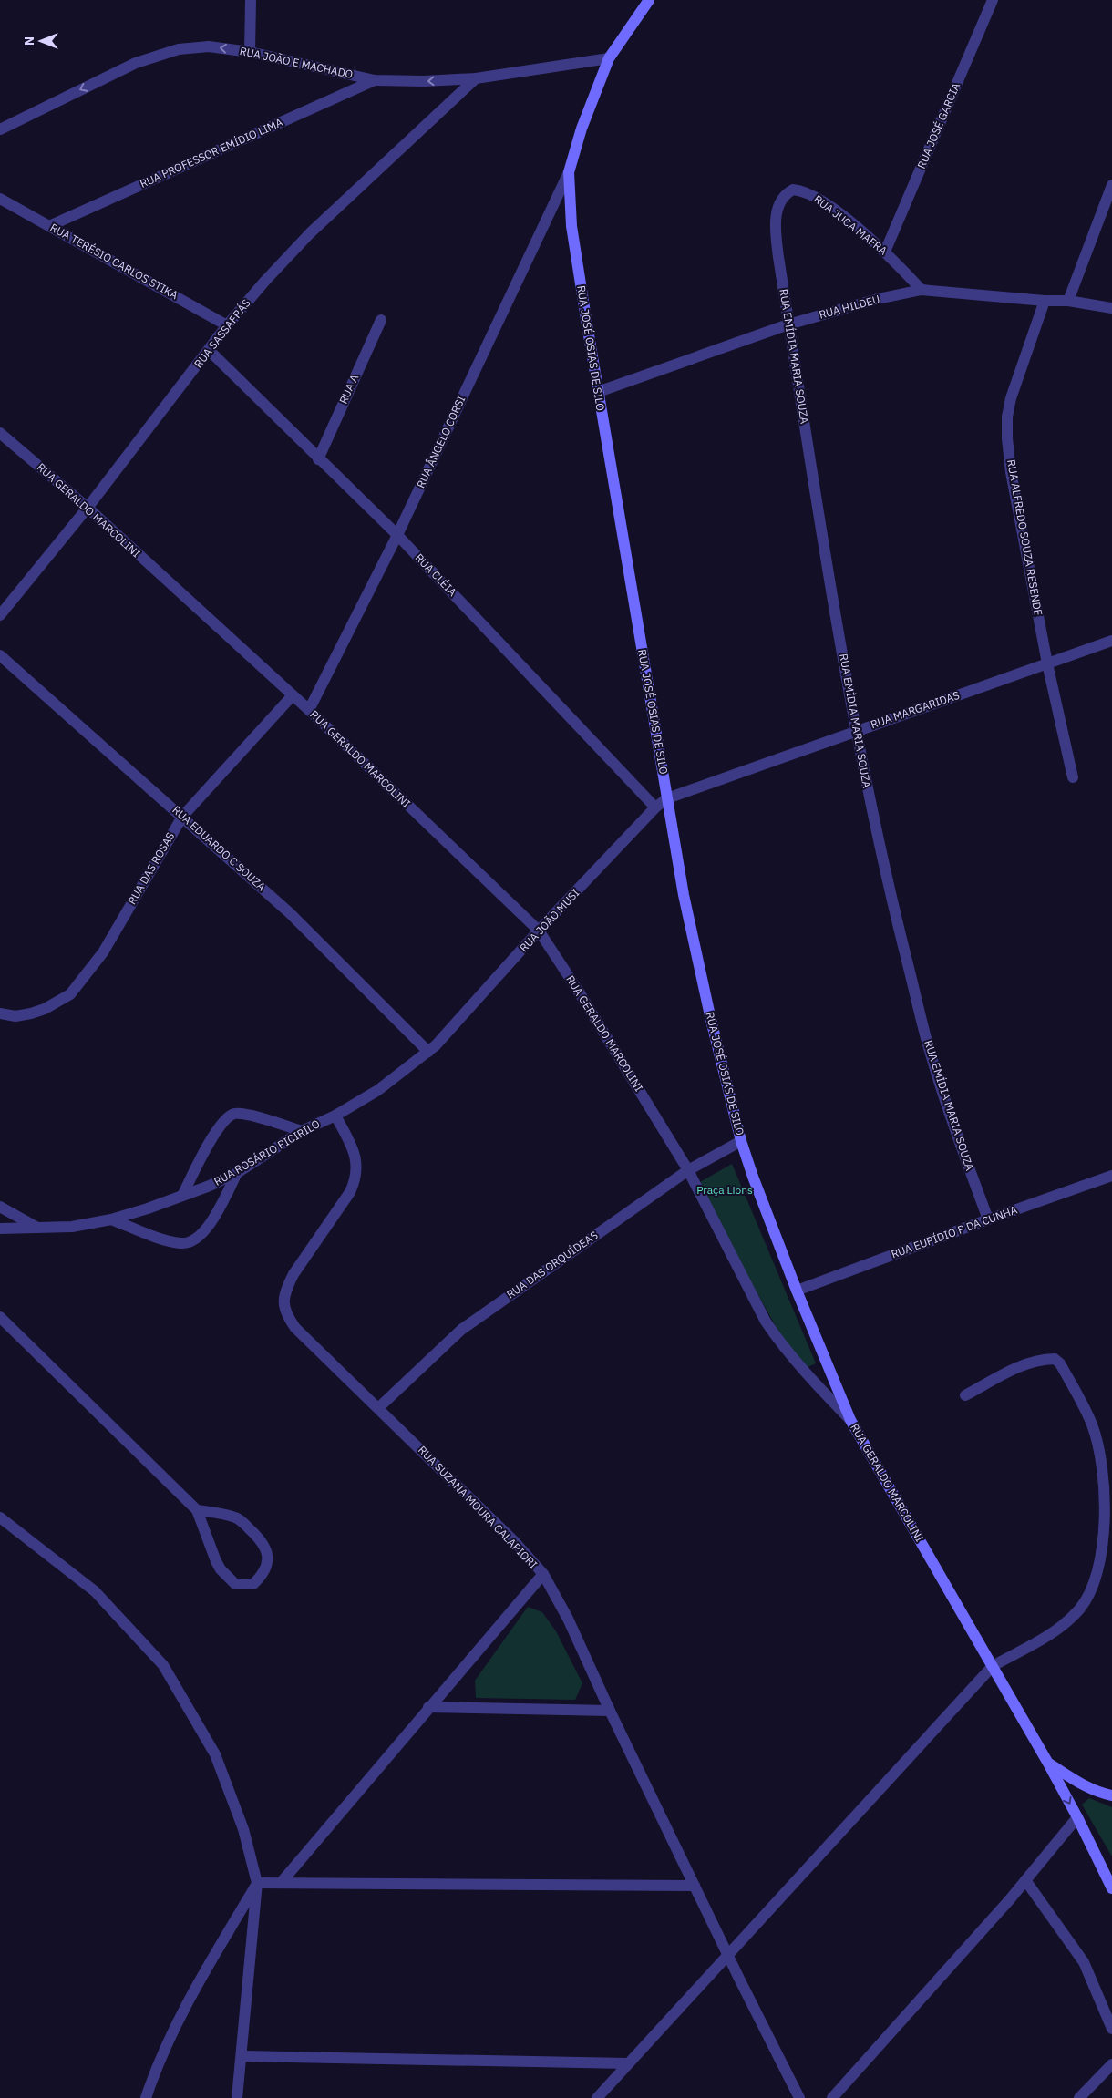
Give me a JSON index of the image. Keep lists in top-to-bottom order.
{
  "streets": {
    "street": [
      "RUA JOÃO E MACHADO",
      "RUA JOSÉ GARCIA",
      "RUA PROFESSOR EMÍDIO LIMA",
      "RUA JUCA MAFRA",
      "RUA TERÉSIO CARLOS STIKA",
      "RUA HILDEU",
      "RUA SASSAFRÁS",
      "RUA JOSÉ OSIAS DE SILO",
      "RUA EMÍDIA MARIA SOUZA",
      "RUA A",
      "RUA ÂNGELO CORSI",
      "RUA GERALDO MARCOLINI",
      "RUA ALFREDO SOUZA RESENDE",
      "RUA CLÉIA",
      "RUA MARGARIDAS",
      "RUA EDUARDO C SOUZA",
      "RUA DAS ROSAS",
      "RUA JOÃO MUSI",
      "RUA ROSÁRIO PICIRILO",
      "RUA EUPÍDIO P DA CUNHA",
      "RUA DAS ORQUÍDEAS",
      "RUA SUZANA MOURA CALAPIORI"
    ]
  },
  "crossings": [
    ["RUA JOÃO E MACHADO", "RUA PROFESSOR EMÍDIO LIMA"],
    ["RUA JOÃO E MACHADO", "RUA SASSAFRÁS"],
    ["RUA JOÃO E MACHADO", "RUA JOSÉ OSIAS DE SILO"],
    ["RUA JOSÉ GARCIA", "RUA JUCA MAFRA"],
    ["RUA PROFESSOR EMÍDIO LIMA", "RUA TERÉSIO CARLOS STIKA"],
    ["RUA JUCA MAFRA", "RUA HILDEU"],
    ["RUA JUCA MAFRA", "RUA EMÍDIA MARIA SOUZA"],
    ["RUA TERÉSIO CARLOS STIKA", "RUA SASSAFRÁS"],
    ["RUA HILDEU", "RUA JOSÉ OSIAS DE SILO"],
    ["RUA HILDEU", "RUA EMÍDIA MARIA SOUZA"],
    ["RUA HILDEU", "RUA ALFREDO SOUZA RESENDE"],
    ["RUA SASSAFRÁS", "RUA GERALDO MARCOLINI"],
    ["RUA SASSAFRÁS", "RUA CLÉIA"],
    ["RUA JOSÉ OSIAS DE SILO", "RUA ÂNGELO CORSI"],
    ["RUA JOSÉ OSIAS DE SILO", "RUA GERALDO MARCOLINI"],
    ["RUA JOSÉ OSIAS DE SILO", "RUA MARGARIDAS"],
    ["RUA JOSÉ OSIAS DE SILO", "RUA JOÃO MUSI"],
    ["RUA JOSÉ OSIAS DE SILO", "RUA EUPÍDIO P DA CUNHA"],
    ["RUA JOSÉ OSIAS DE SILO", "RUA DAS ORQUÍDEAS"],
    ["RUA EMÍDIA MARIA SOUZA", "RUA MARGARIDAS"],
    ["RUA EMÍDIA MARIA SOUZA", "RUA EUPÍDIO P DA CUNHA"],
    ["RUA A", "RUA CLÉIA"],
    ["RUA ÂNGELO CORSI", "RUA GERALDO MARCOLINI"],
    ["RUA ÂNGELO CORSI", "RUA CLÉIA"],
    ["RUA GERALDO MARCOLINI", "RUA DAS ROSAS"],
    ["RUA GERALDO MARCOLINI", "RUA JOÃO MUSI"],
    ["RUA GERALDO MARCOLINI", "RUA DAS ORQUÍDEAS"],
    ["RUA ALFREDO SOUZA RESENDE", "RUA MARGARIDAS"],
    ["RUA CLÉIA", "RUA JOÃO MUSI"],
    ["RUA MARGARIDAS", "RUA JOÃO MUSI"],
    ["RUA EDUARDO C SOUZA", "RUA DAS ROSAS"],
    ["RUA EDUARDO C SOUZA", "RUA JOÃO MUSI"],
    ["RUA EDUARDO C SOUZA", "RUA ROSÁRIO PICIRILO"],
    ["RUA JOÃO MUSI", "RUA ROSÁRIO PICIRILO"],
    ["RUA ROSÁRIO PICIRILO", "RUA SUZANA MOURA CALAPIORI"],
    ["RUA DAS ORQUÍDEAS", "RUA SUZANA MOURA CALAPIORI"]
  ],
  "one_way": ["RUA JOÃO E MACHADO"],
  "parks": ["Praça Lions"],
  "north": "left"
}
